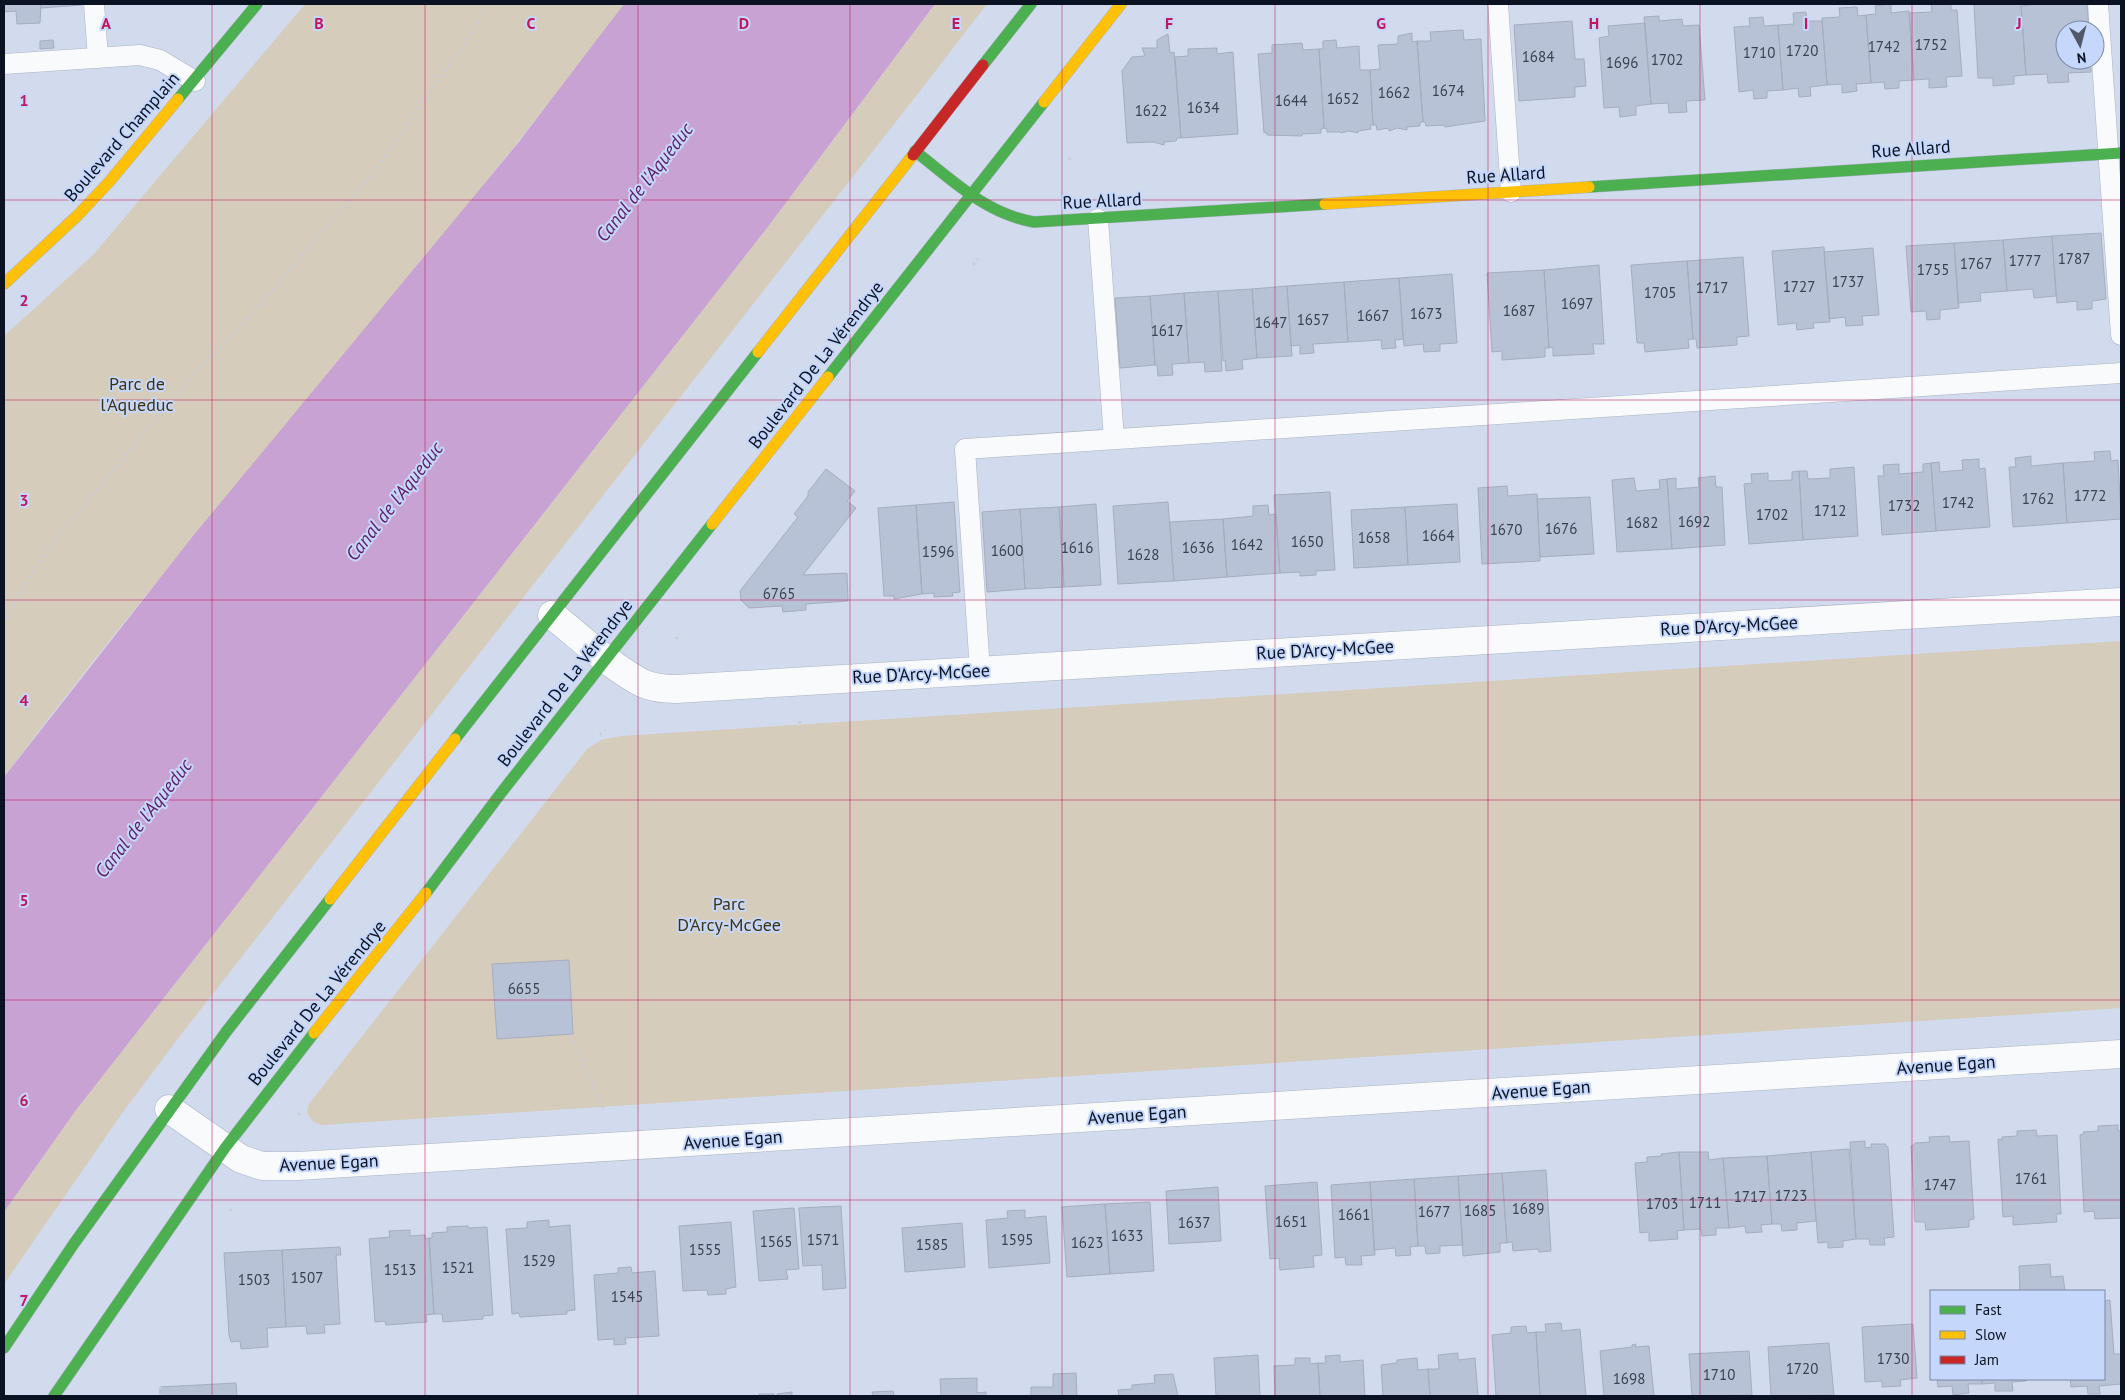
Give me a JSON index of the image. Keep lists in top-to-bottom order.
{
  "streets": {
    "main road": ["Boulevard Champlain", "Rue Allard", "Boulevard De La Vérendrye"],
    "street": ["Rue D'Arcy-McGee", "Avenue Egan"]
  },
  "crossings": [
    ["Rue Allard", "Boulevard De La Vérendrye"],
    ["Boulevard De La Vérendrye", "Rue D'Arcy-McGee"],
    ["Boulevard De La Vérendrye", "Avenue Egan"]
  ],
  "water": ["Canal de l'Aqueduc"],
  "parks": ["Parc de l'Aqueduc", "Parc D'Arcy-McGee"],
  "house_numbers": [
    "1752",
    "1742",
    "1720",
    "1710",
    "1684",
    "1702",
    "1696",
    "1674",
    "1662",
    "1652",
    "1644",
    "1634",
    "1622",
    "1787",
    "1777",
    "1767",
    "1755",
    "1737",
    "1727",
    "1717",
    "1705",
    "1697",
    "1687",
    "1673",
    "1667",
    "1657",
    "1647",
    "1617",
    "1772",
    "1762",
    "1742",
    "1732",
    "1712",
    "1702",
    "1692",
    "1682",
    "1676",
    "1670",
    "1664",
    "1658",
    "1650",
    "1642",
    "1616",
    "1636",
    "1600",
    "1596",
    "1628",
    "6765",
    "6655",
    "1761",
    "1747",
    "1723",
    "1717",
    "1711",
    "1703",
    "1689",
    "1685",
    "1677",
    "1661",
    "1651",
    "1637",
    "1633",
    "1571",
    "1595",
    "1565",
    "1623",
    "1585",
    "1555",
    "1529",
    "1521",
    "1513",
    "1507",
    "1503",
    "1545",
    "1730",
    "1720",
    "1710",
    "1698"
  ],
  "legend": ["Fast", "Slow", "Jam"],
  "north": "bottom",
  "grid": {
    "columns": [
      "A",
      "B",
      "C",
      "D",
      "E",
      "F",
      "G",
      "H",
      "I",
      "J"
    ],
    "rows": [
      "1",
      "2",
      "3",
      "4",
      "5",
      "6",
      "7"
    ]
  }
}
